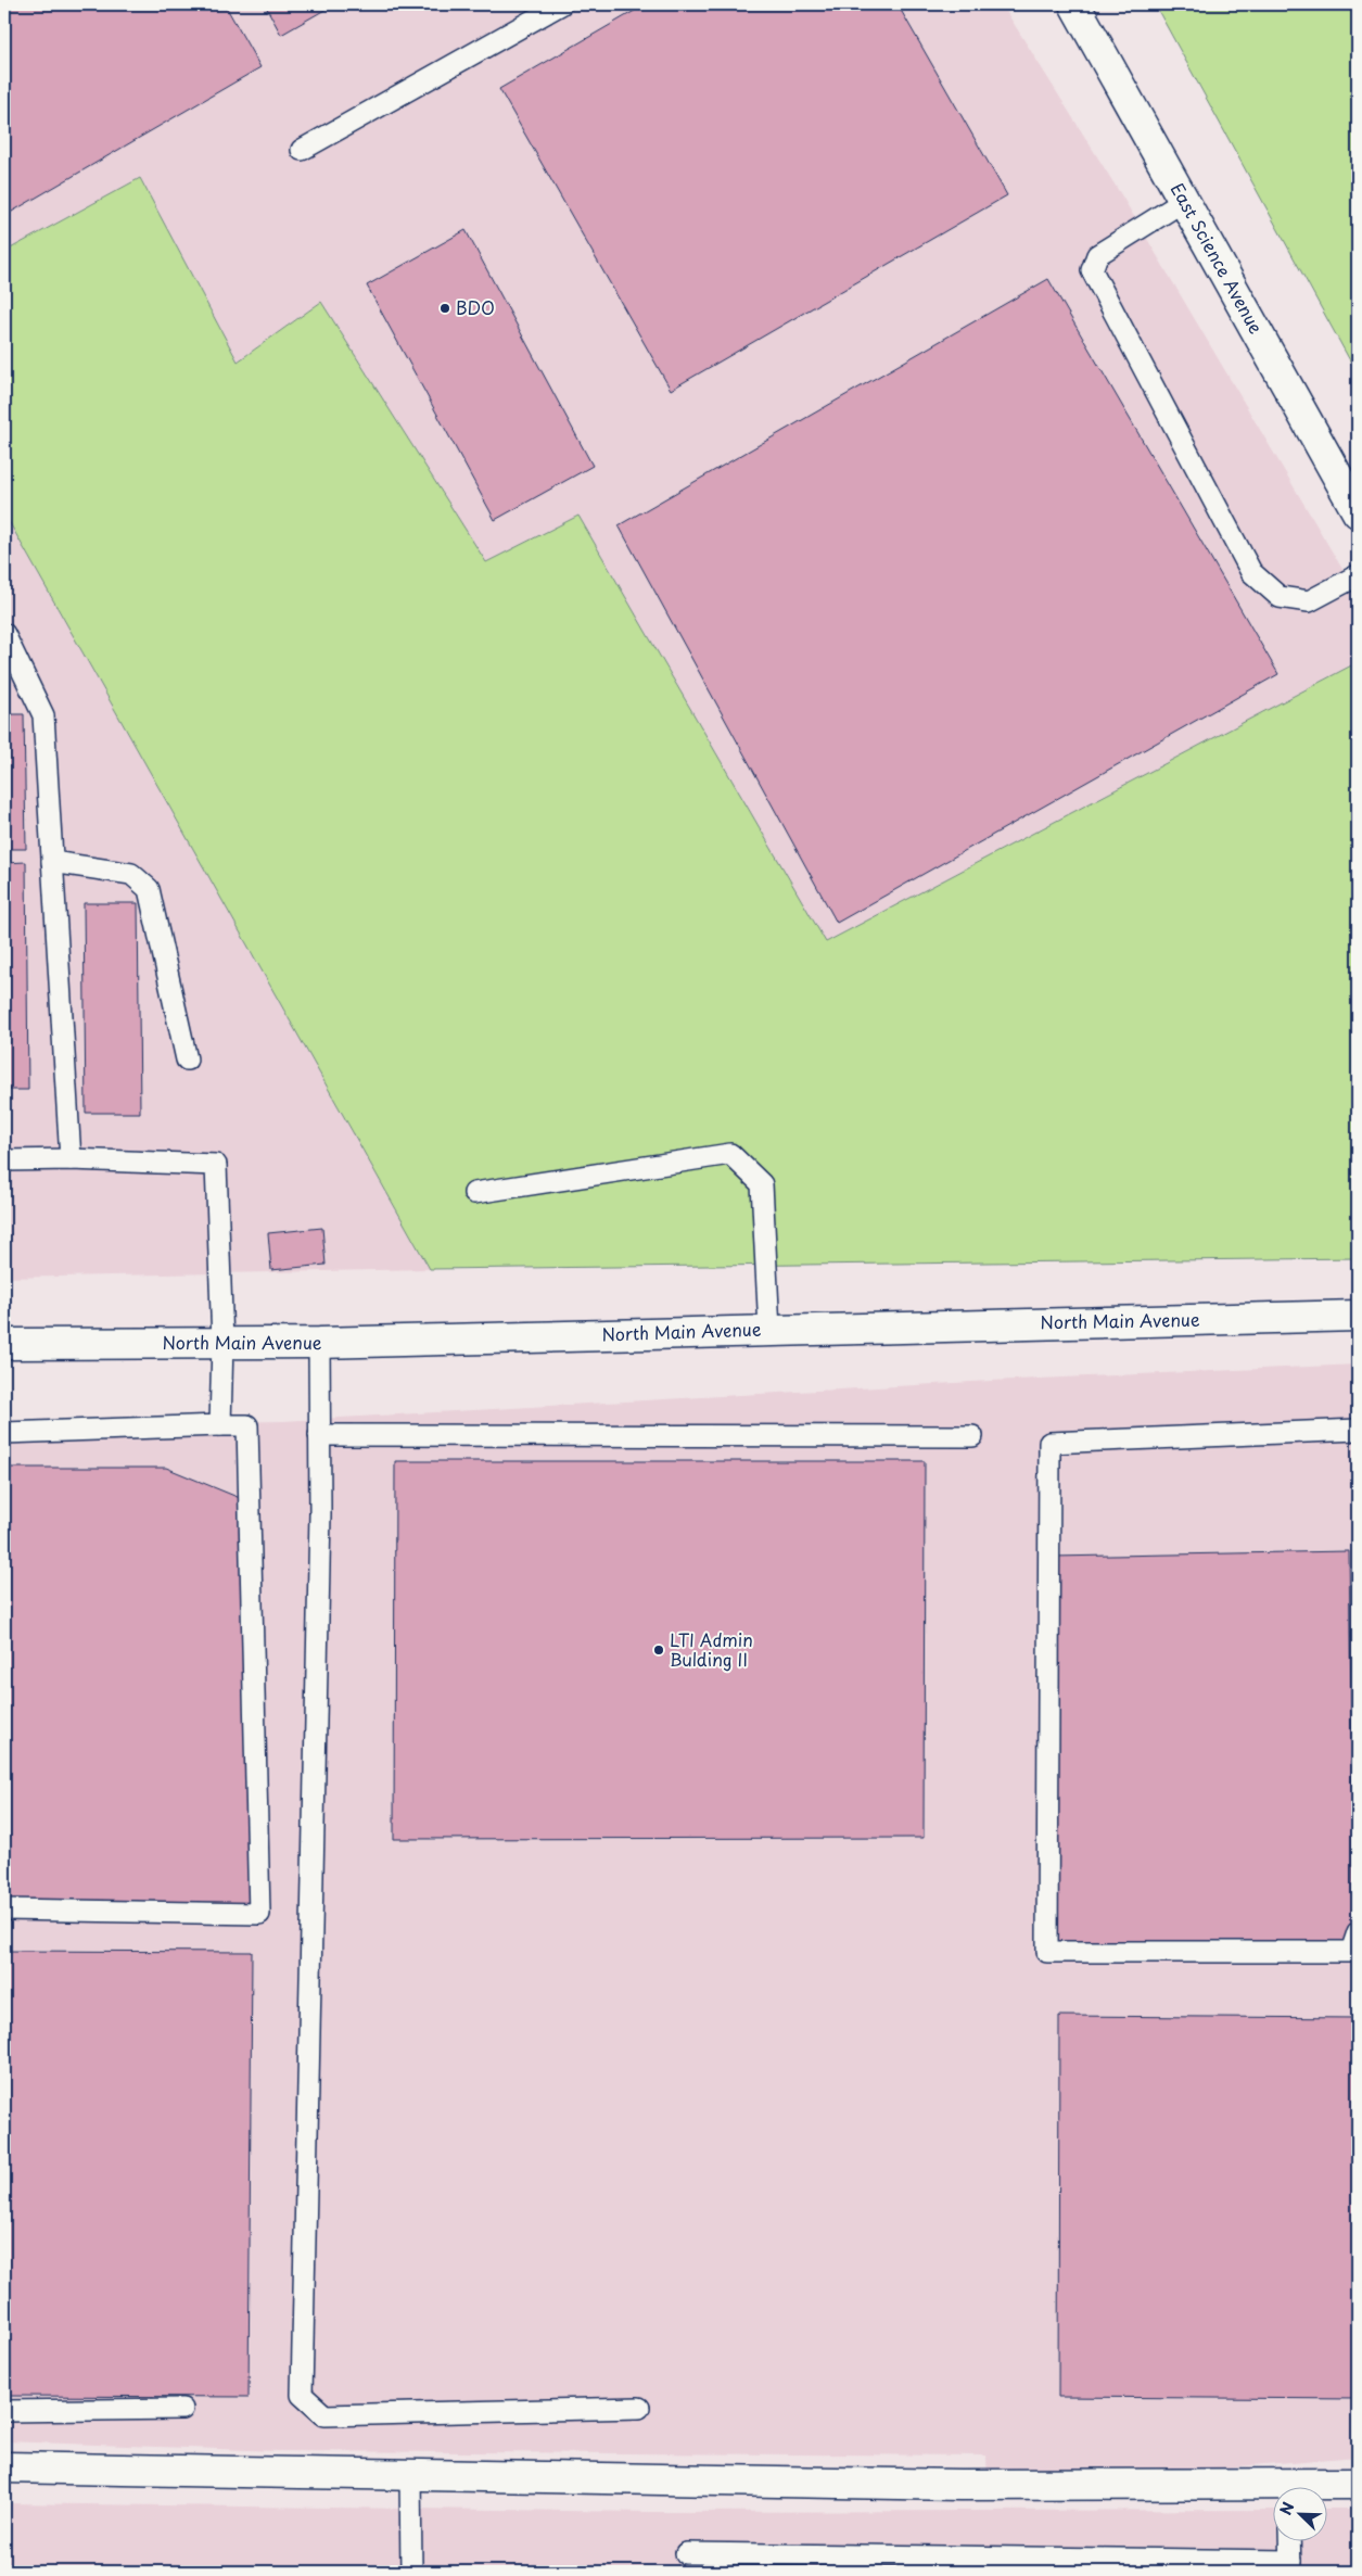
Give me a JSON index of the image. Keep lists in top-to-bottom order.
{
  "streets": {
    "street": ["East Science Avenue", "North Main Avenue"]
  },
  "places": ["BDO", "LTI Admin Bulding II"],
  "north": "top left"
}
